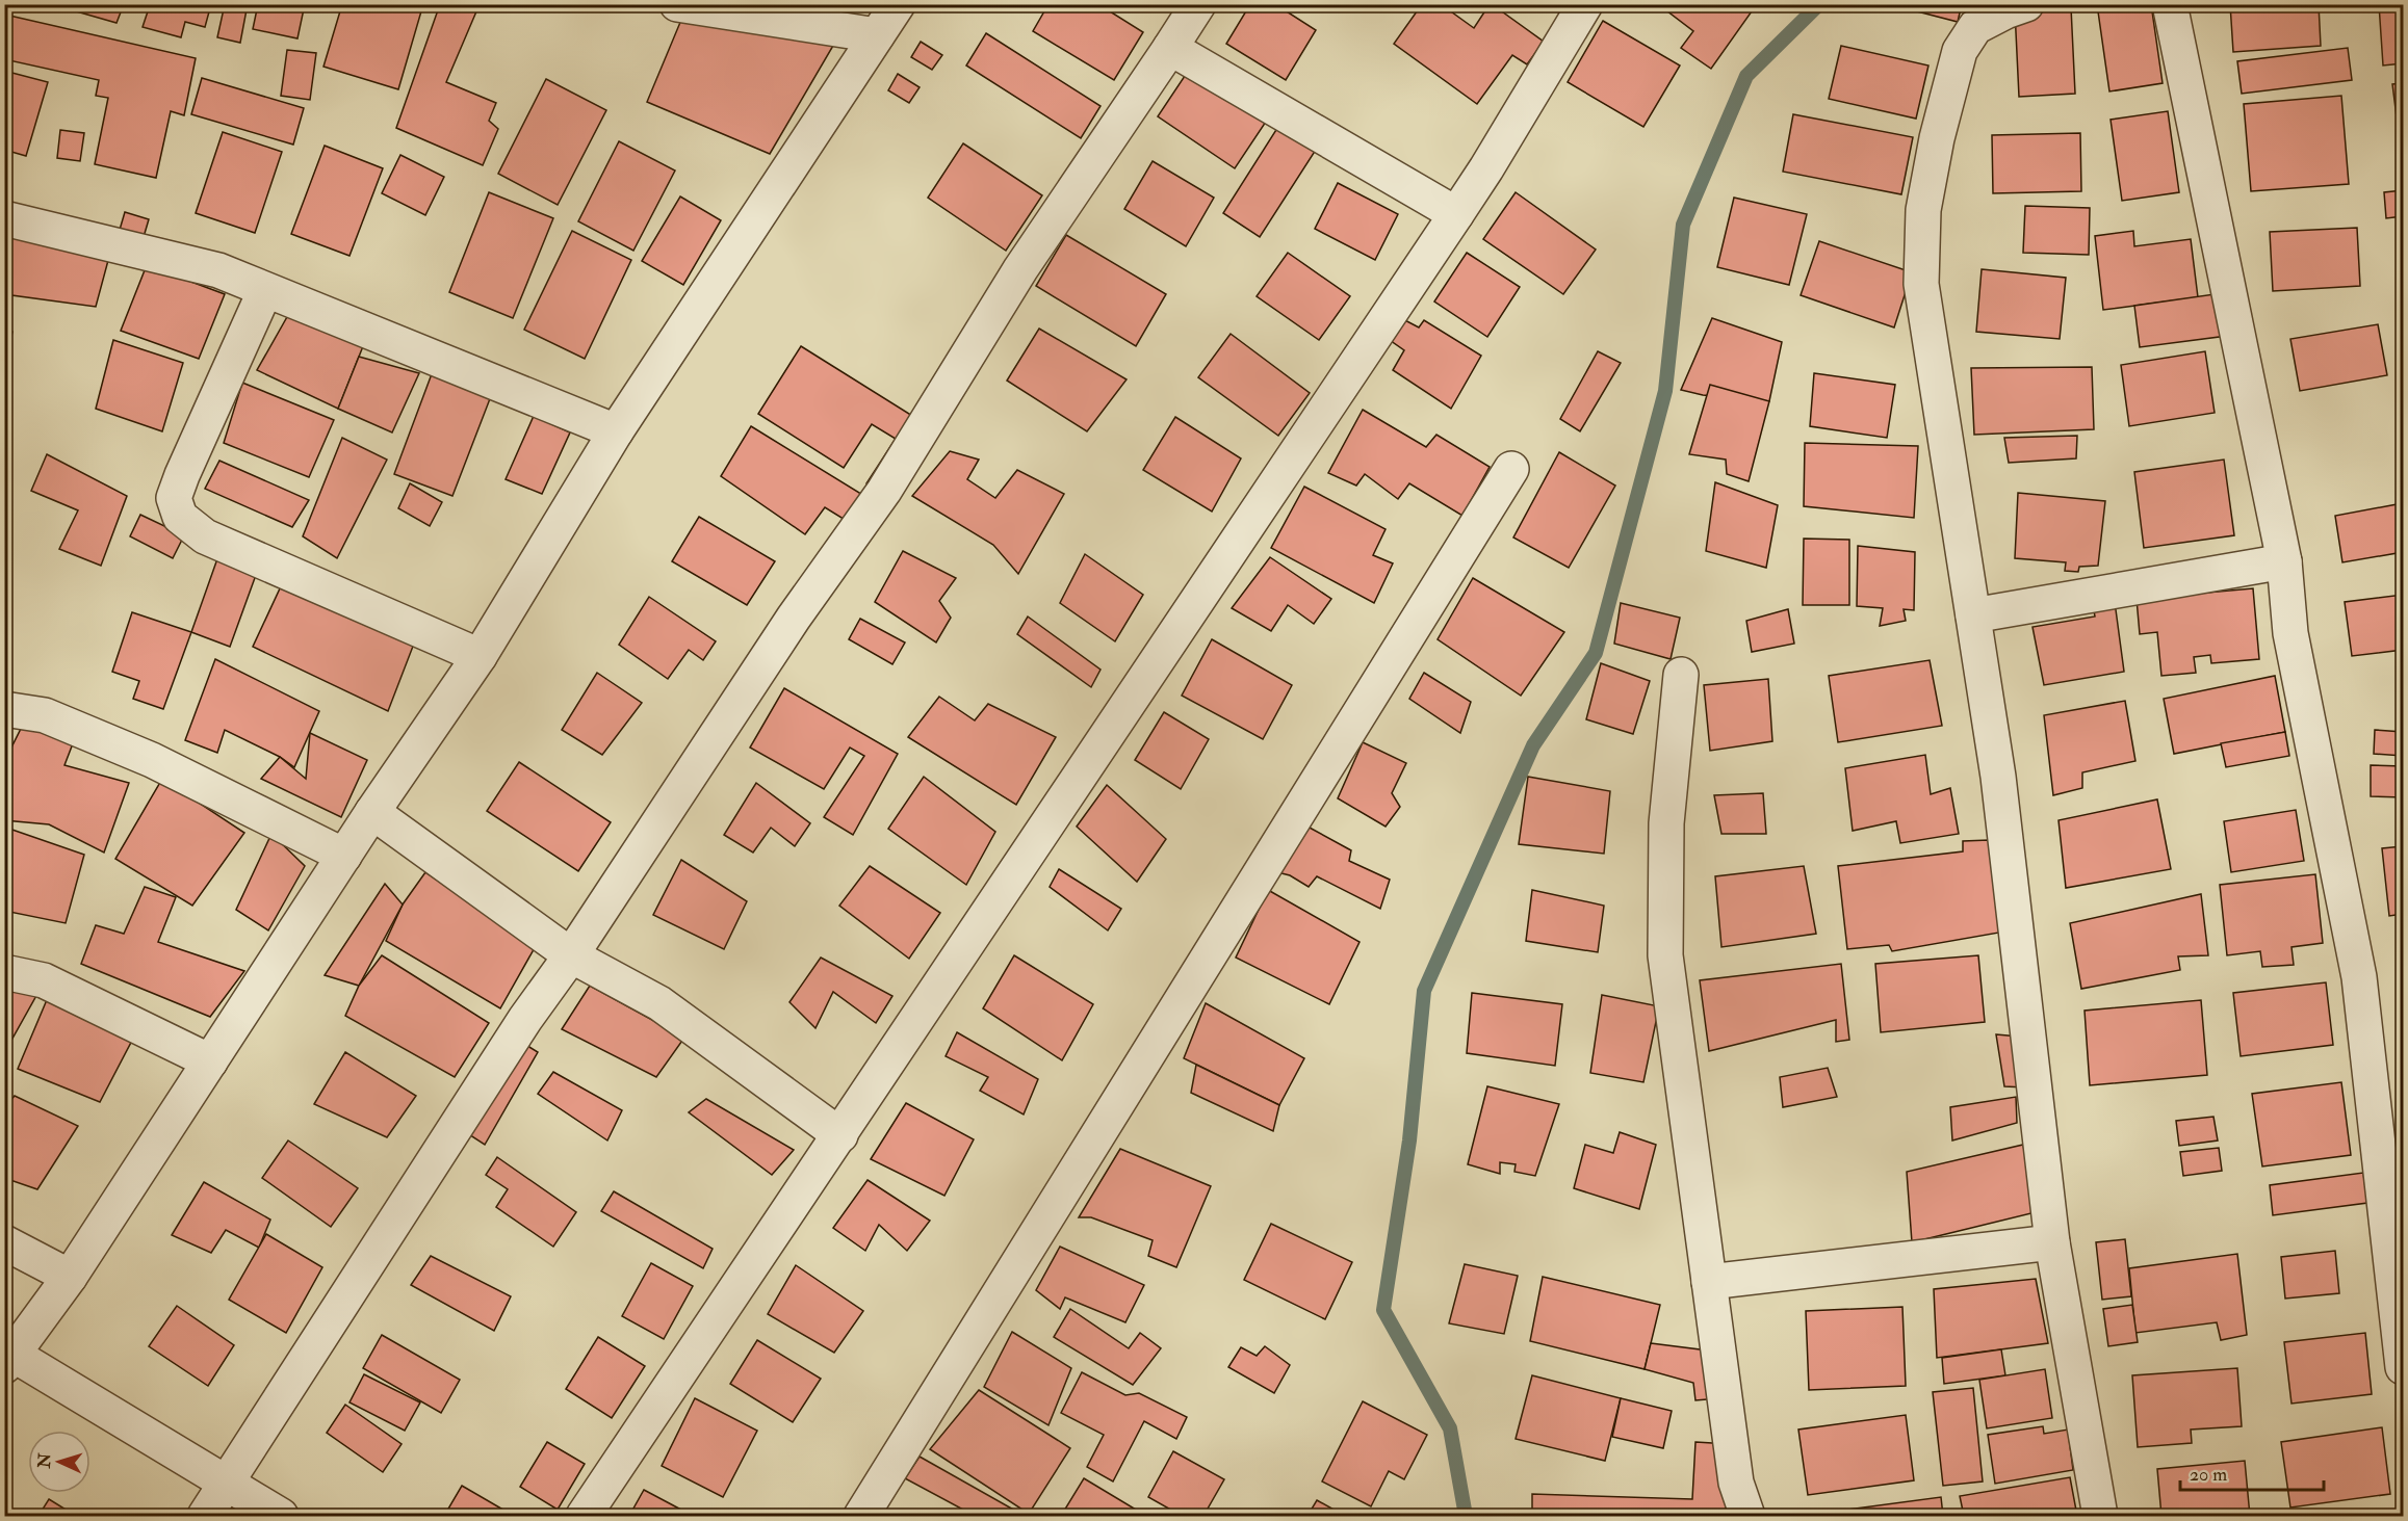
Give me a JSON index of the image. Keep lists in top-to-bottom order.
{
  "scale_bar": "20 m",
  "north": "left"
}
